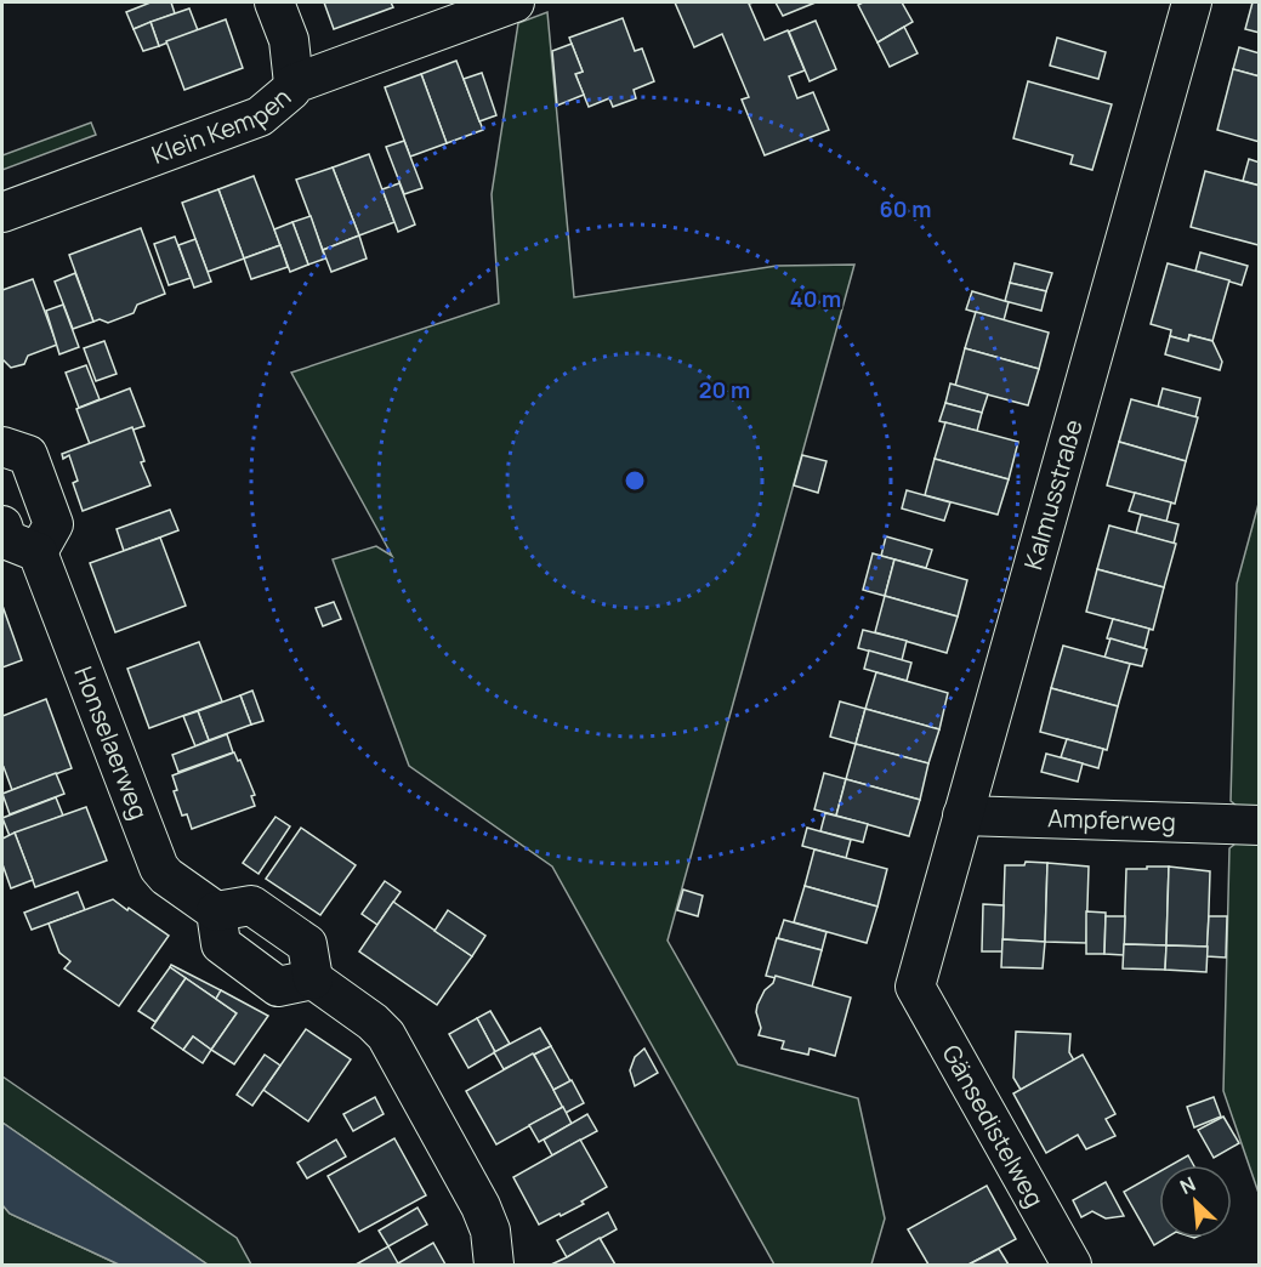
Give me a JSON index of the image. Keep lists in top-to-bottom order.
{
  "streets": {
    "street": [
      "Klein Kempen",
      "Kalmusstraße",
      "Honselaerweg",
      "Ampferweg",
      "Gänsedistelweg"
    ]
  },
  "crossings": [
    ["Kalmusstraße", "Ampferweg"],
    ["Kalmusstraße", "Gänsedistelweg"]
  ],
  "north": "top left",
  "rings": ["60 m", "40 m", "20 m"]
}
